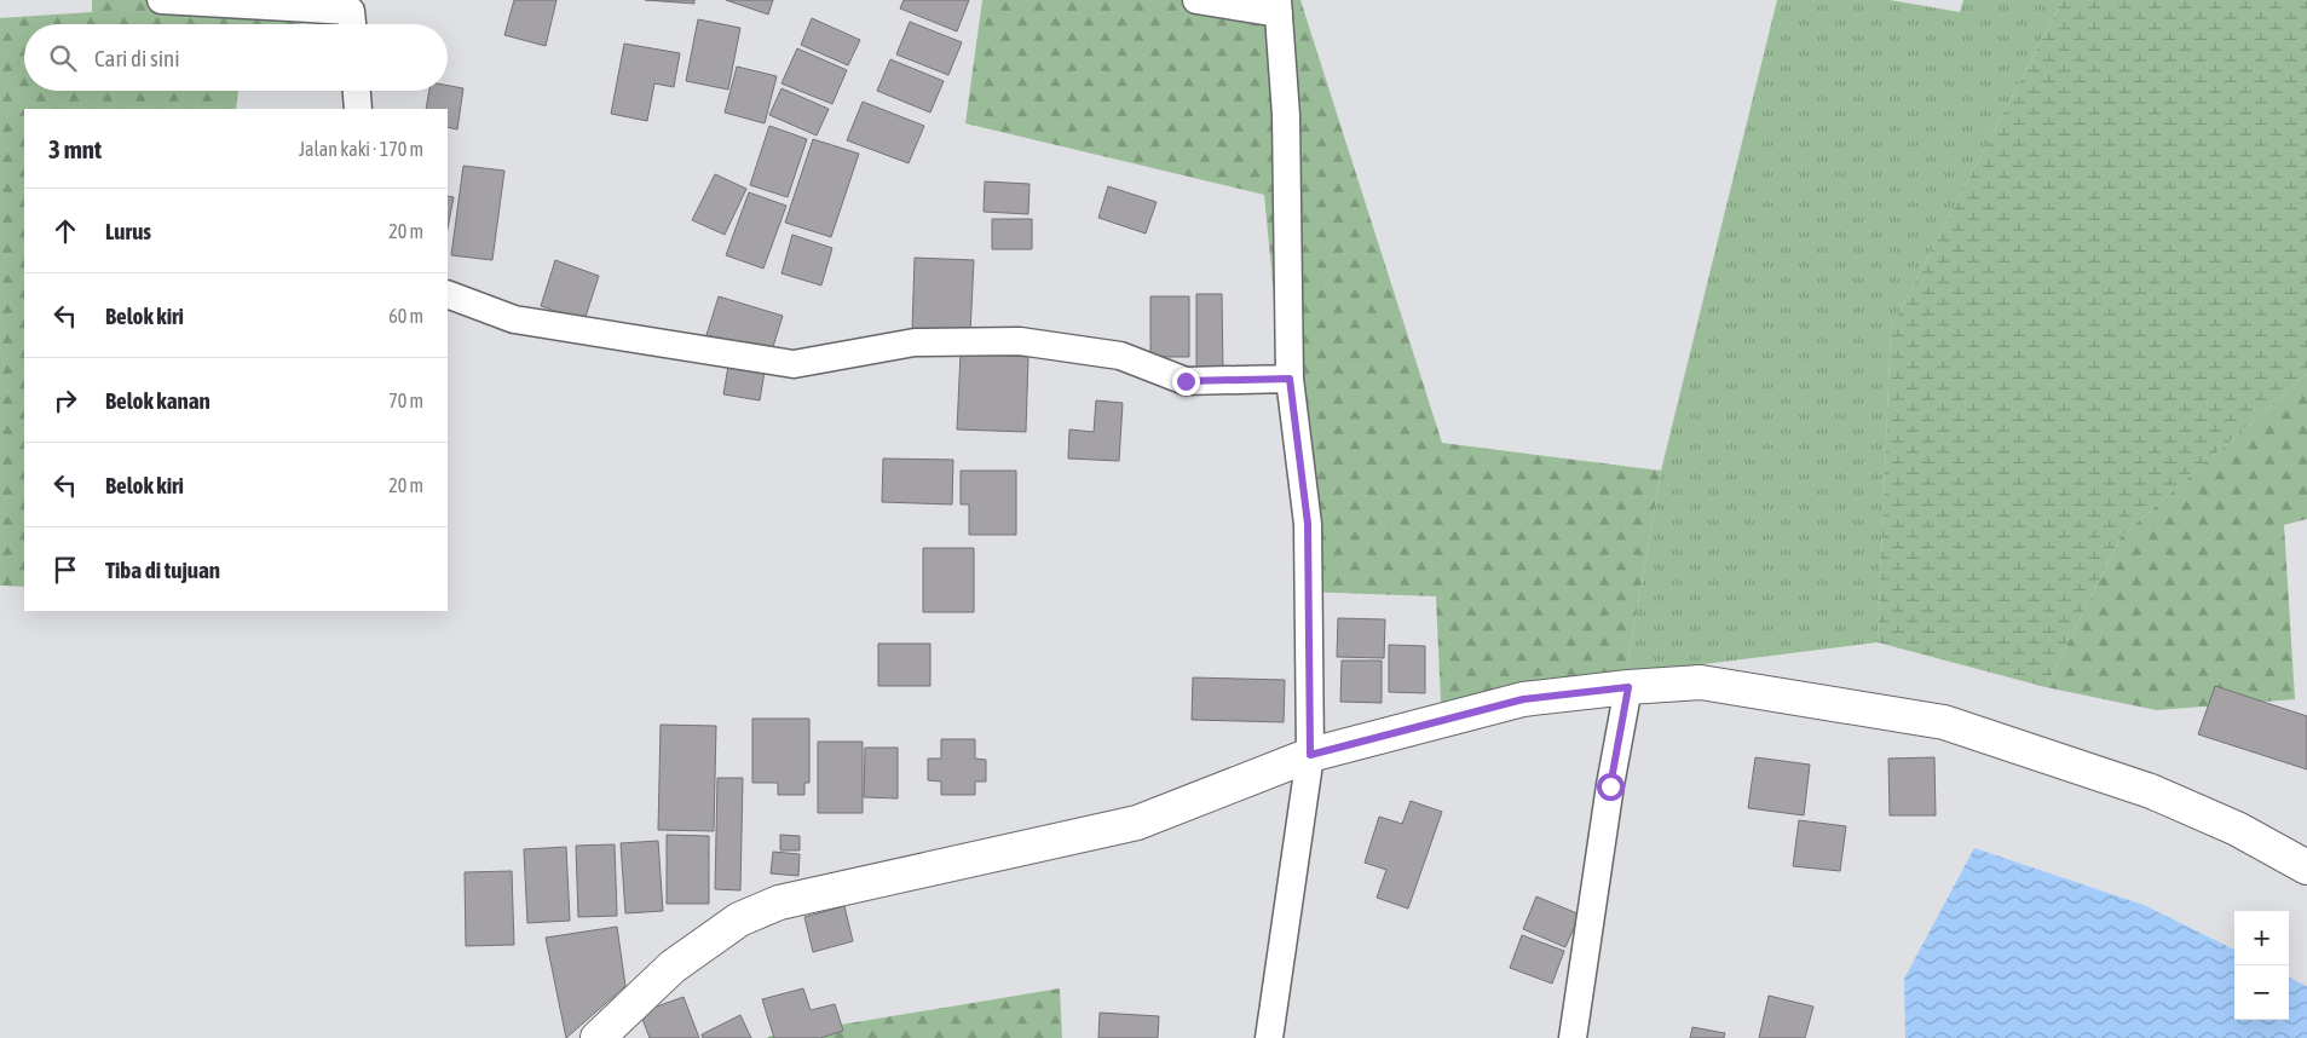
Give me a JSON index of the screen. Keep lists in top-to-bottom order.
{
  "page": {
    "search": "Cari di sini",
    "heading": ["3 mnt", "Jalan kaki · 170 m"],
    "list": [
      ["Lurus", "20 m"],
      ["Belok kiri", "60 m"],
      ["Belok kanan", "70 m"],
      ["Belok kiri", "20 m"],
      "Tiba di tujuan"
    ],
    "map_buttons": ["+", "−"]
  }
}
